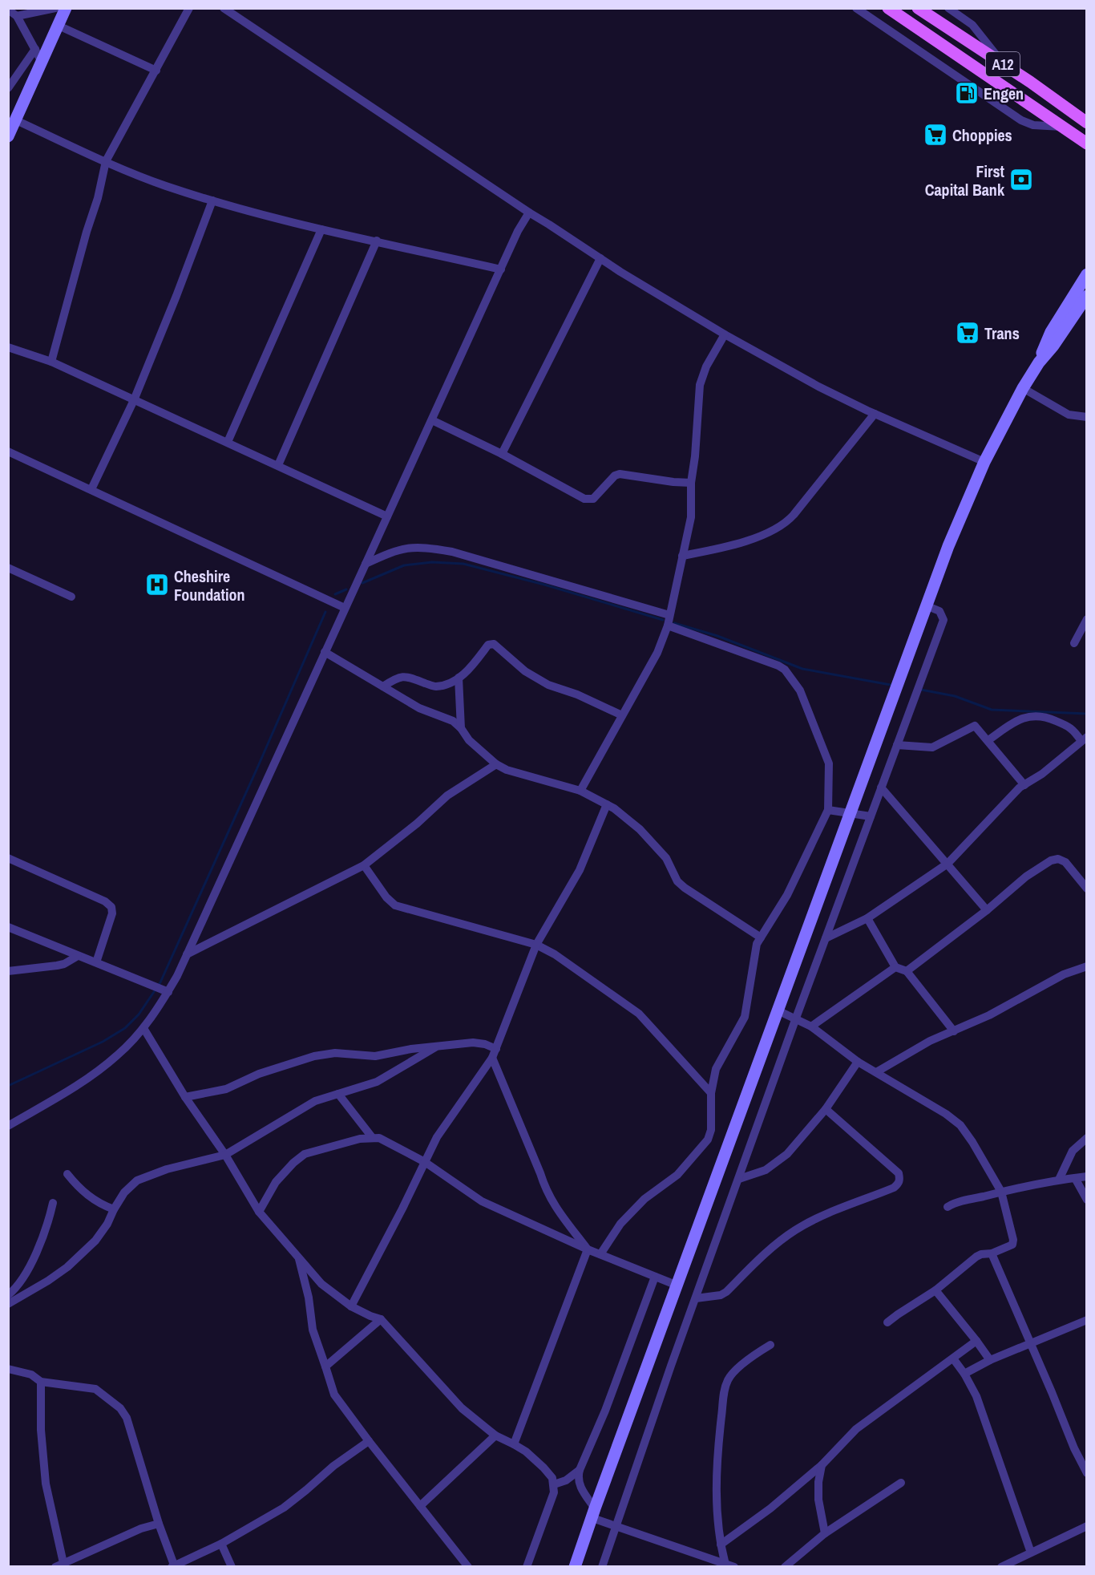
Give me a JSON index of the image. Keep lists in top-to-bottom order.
{
  "streets": {
    "main road": ["A12"]
  },
  "places": {
    "fuel station": ["Engen"],
    "supermarket": ["Choppies", "Trans"],
    "bank": ["First Capital Bank"],
    "hospital": ["Cheshire Foundation"]
  }
}
